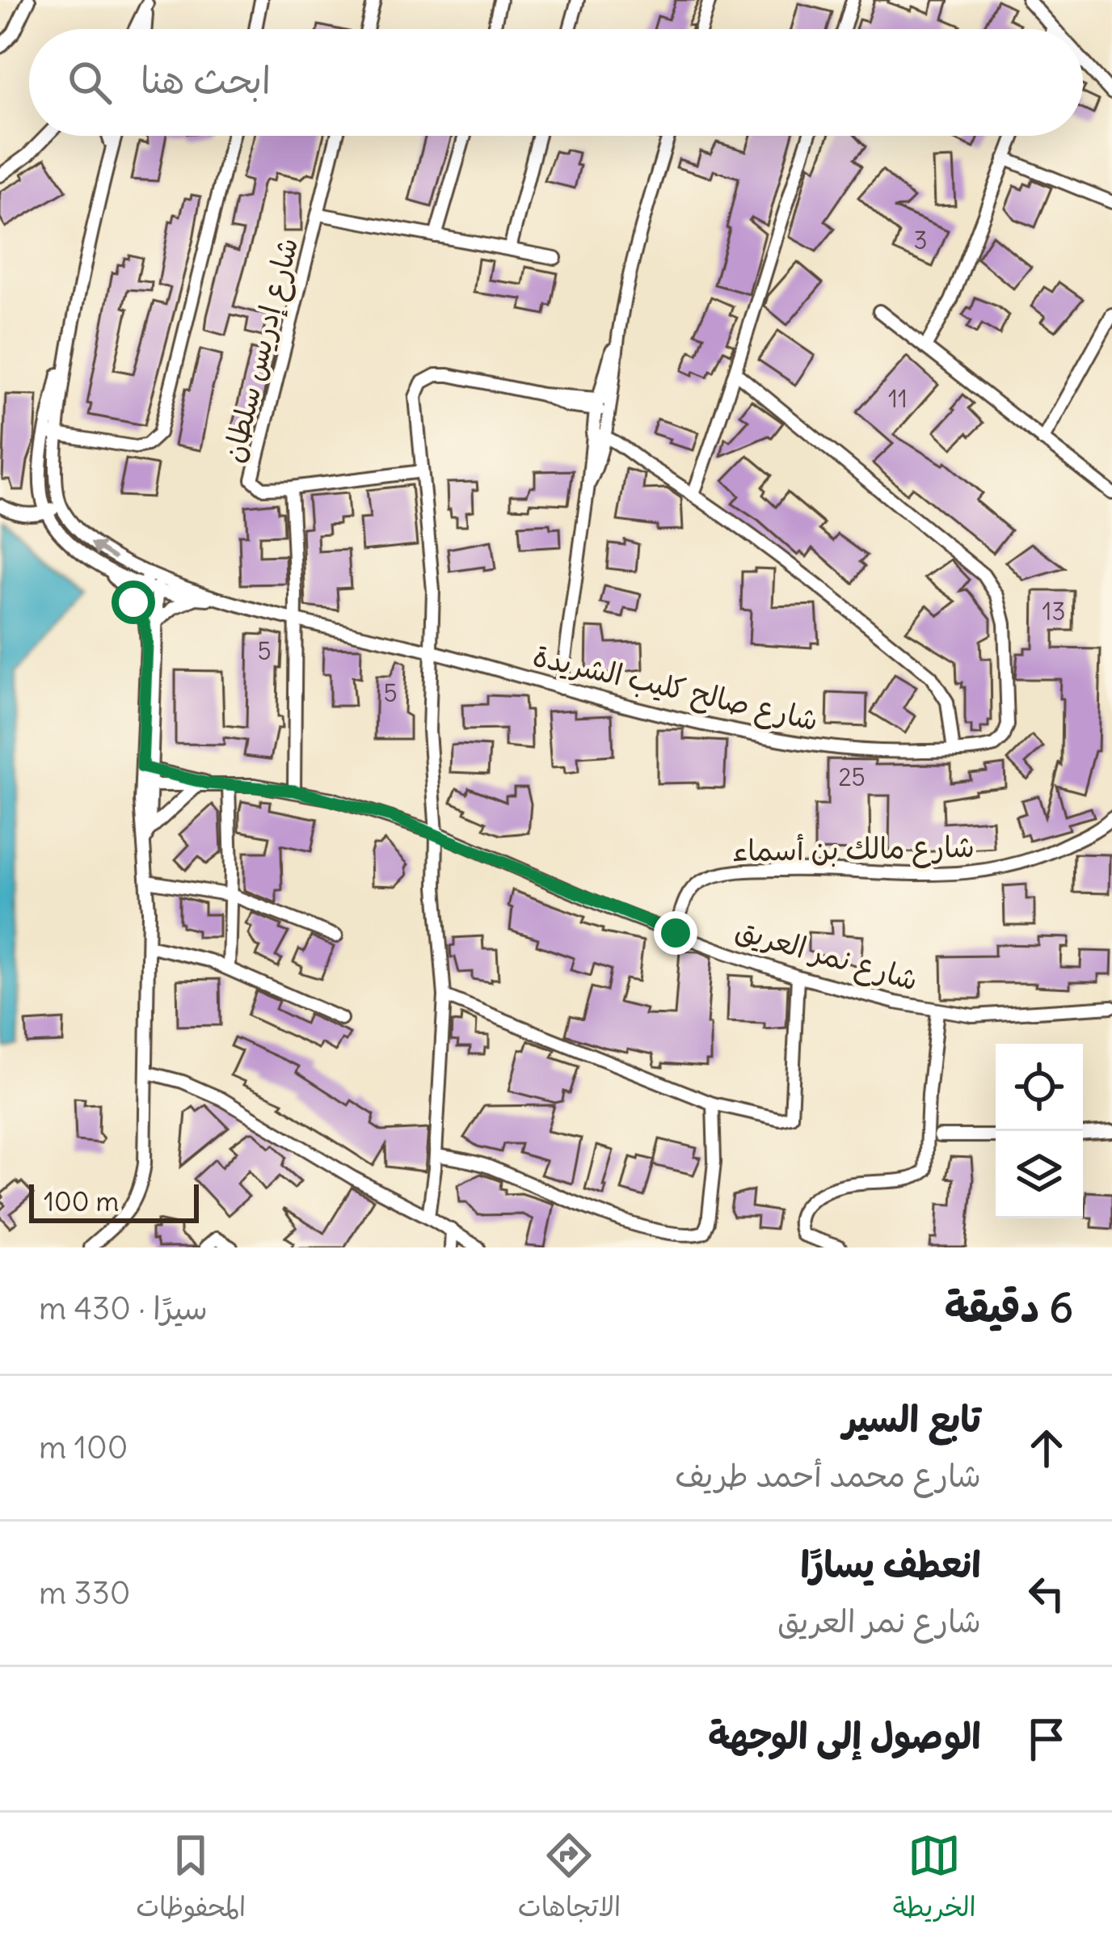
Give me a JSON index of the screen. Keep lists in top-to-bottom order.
{
  "streets": {
    "street": [
      "شارع إدريس سلطان",
      "شارع صالح كليب الشريدة",
      "شارع مالك بن أسماء",
      "شارع نمر العريق"
    ]
  },
  "crossings": [
    ["شارع مالك بن أسماء", "شارع نمر العريق"]
  ],
  "house_numbers": [
    "3",
    "11",
    "13",
    "5",
    "5",
    "25"
  ],
  "scale_bar": "100 m",
  "page": {
    "search": "ابحث هنا",
    "scale": "100 m",
    "heading": ["6 دقيقة", "سيرًا · 430 m"],
    "list": [
      ["تابع السير", "شارع محمد أحمد طريف", "100 m"],
      ["انعطف يسارًا", "شارع نمر العريق", "330 m"],
      "الوصول إلى الوجهة"
    ],
    "nav": ["الخريطة", "الاتجاهات", "المحفوظات"]
  }
}
